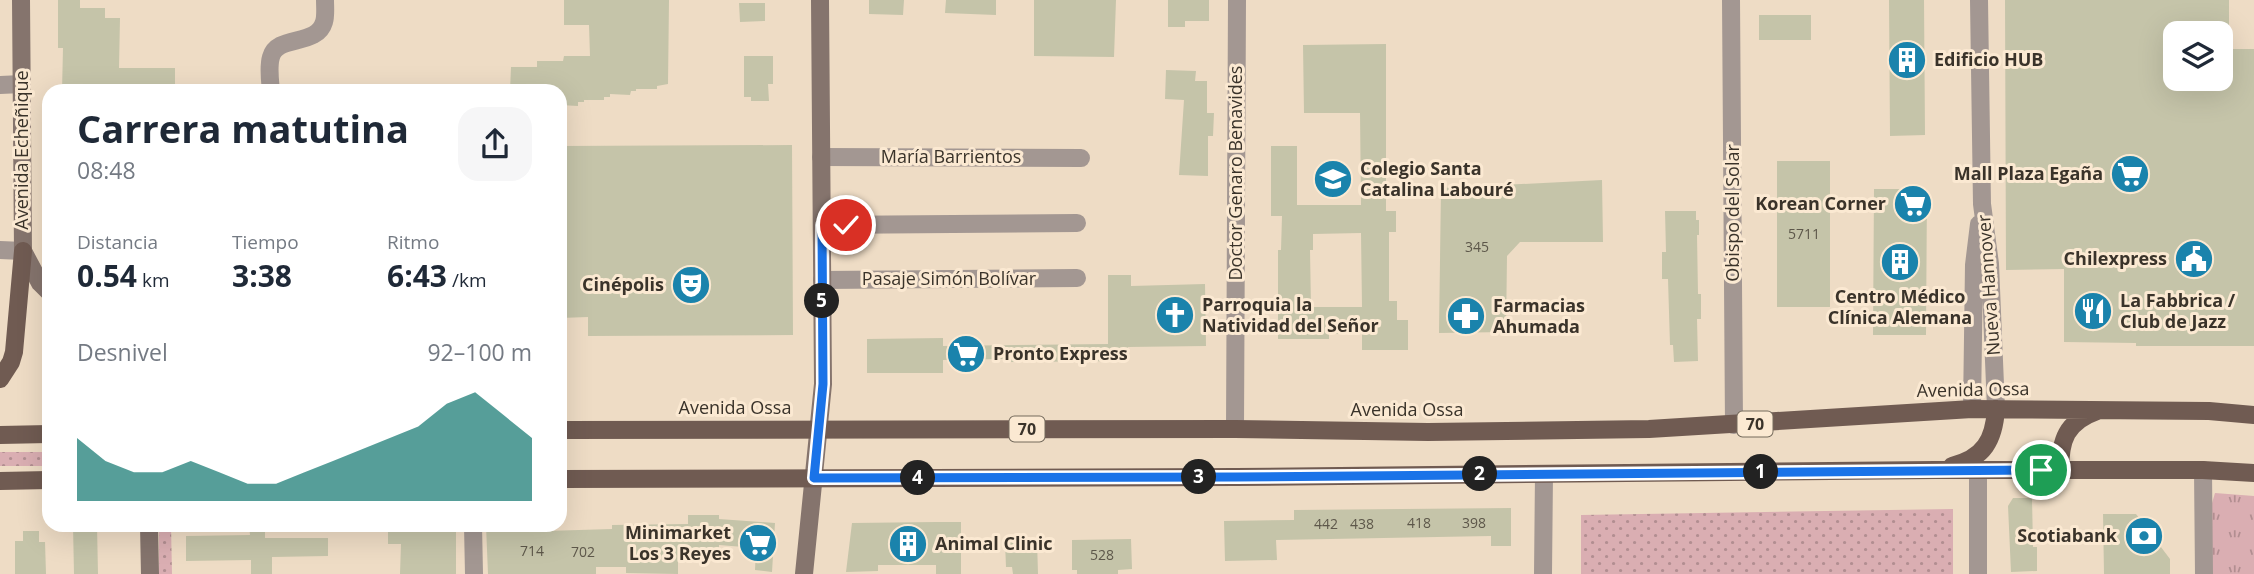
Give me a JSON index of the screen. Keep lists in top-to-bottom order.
{
  "streets": {
    "main road": ["Avenida Ossa", "70"],
    "street": [
      "Avenida Echeñique",
      "María Barrientos",
      "Doctor Genaro Benavides",
      "Obispo del Solar",
      "Pasaje Simón Bolívar",
      "Nueva Hannover"
    ]
  },
  "crossings": [
    ["Doctor Genaro Benavides", "Avenida Ossa"],
    ["Obispo del Solar", "Avenida Ossa"],
    ["Nueva Hannover", "Avenida Ossa"]
  ],
  "places": {
    "building": ["Edificio HUB", "Centro Médico Clínica Alemana", "Animal Clinic"],
    "supermarket": [
      "Mall Plaza Egaña",
      "Korean Corner",
      "Pronto Express",
      "Minimarket Los 3 Reyes"
    ],
    "school or university": ["Colegio Santa Catalina Labouré"],
    "public building": ["Chilexpress"],
    "theatre": ["Cinépolis"],
    "restaurant": ["La Fabbrica / Club de Jazz"],
    "church": ["Parroquia la Natividad del Señor"],
    "pharmacy": ["Farmacias Ahumada"],
    "bank": ["Scotiabank"]
  },
  "house_numbers": [
    "5711",
    "345",
    "418",
    "398",
    "442",
    "438",
    "714",
    "702",
    "528"
  ],
  "page": {
    "heading": ["Carrera matutina", "08:48"],
    "stats": [
      ["Distancia", "0.54 km"],
      ["Tiempo", "3:38"],
      ["Ritmo", "6:43 /km"]
    ],
    "pins": [
      "5",
      "1",
      "2",
      "3",
      "4"
    ],
    "chart": ["Desnivel", "92–100 m"]
  }
}
